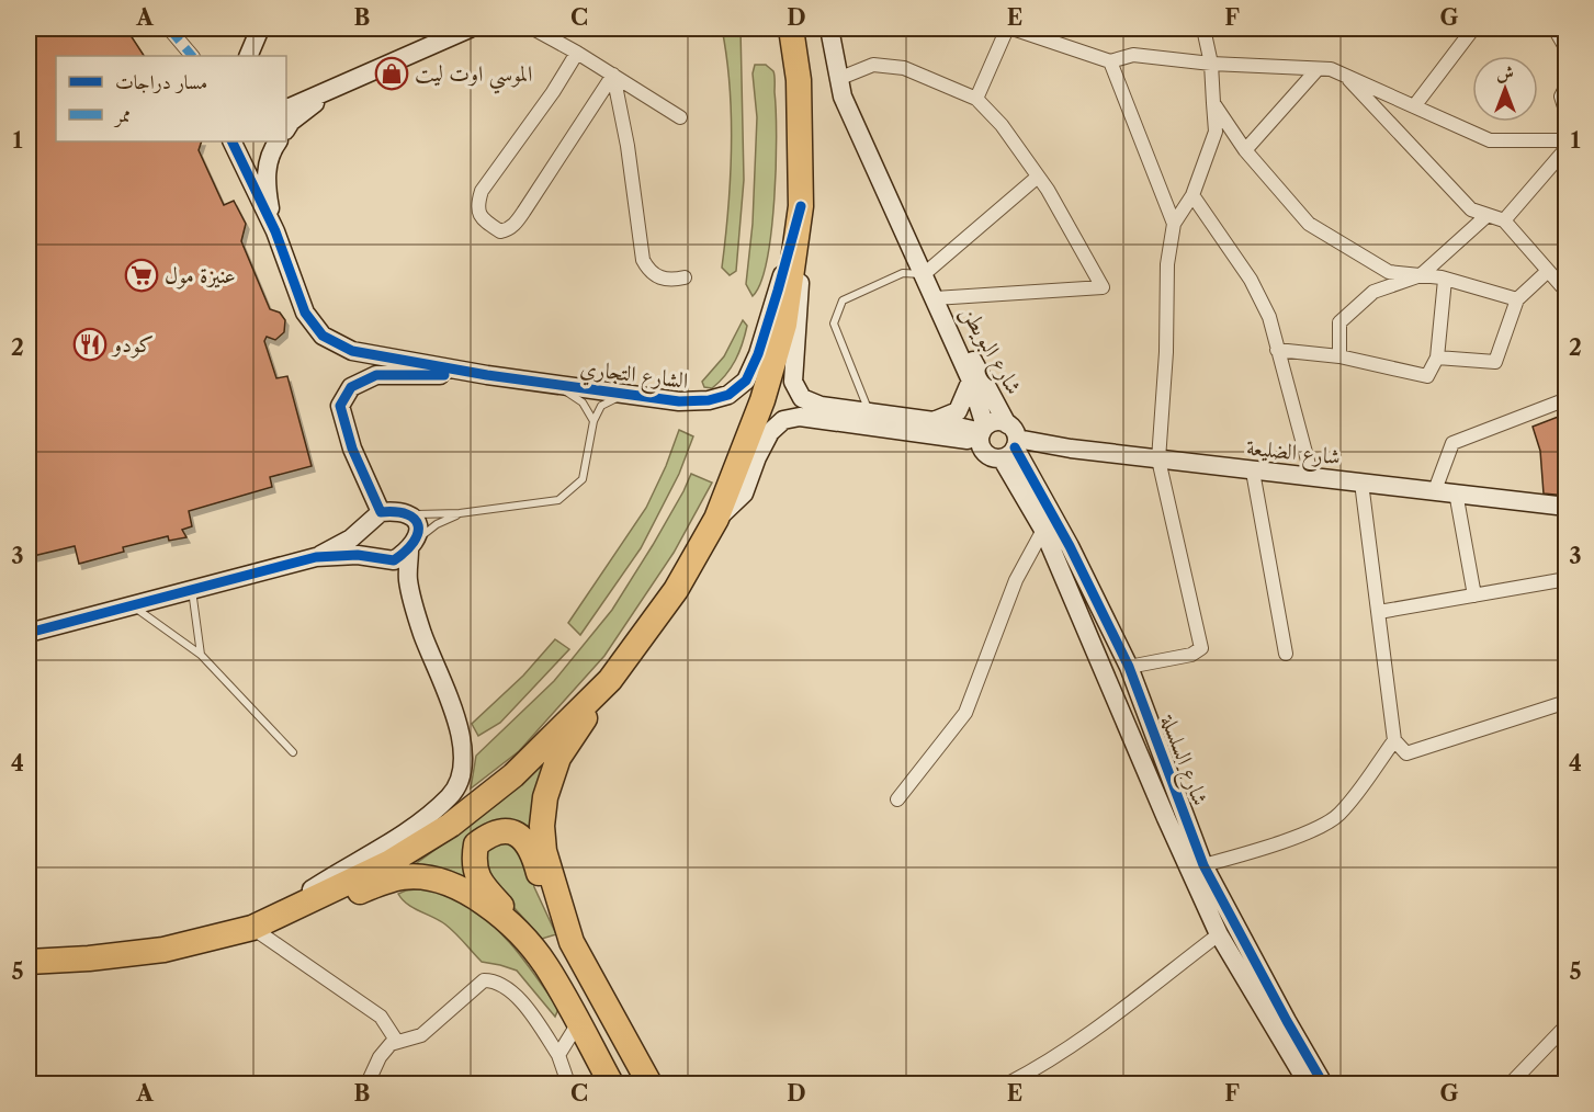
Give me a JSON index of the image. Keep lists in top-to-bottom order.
{
  "streets": {
    "street": [
      "شارع البويطن",
      "الشارع التجاري",
      "شارع الضليعة",
      "شارع السلسلة"
    ]
  },
  "crossings": [
    ["شارع البويطن", "شارع الضليعة"],
    ["شارع البويطن", "شارع السلسلة"],
    ["شارع الضليعة", "شارع السلسلة"]
  ],
  "places": {
    "shop": ["الموسي اوت ليت"],
    "supermarket": ["عنيزة مول"],
    "restaurant": ["كودو"]
  },
  "legend": ["مسار دراجات", "ممر"],
  "north": "top",
  "grid": {
    "columns": [
      "A",
      "B",
      "C",
      "D",
      "E",
      "F",
      "G"
    ],
    "rows": [
      "1",
      "2",
      "3",
      "4",
      "5"
    ]
  }
}
